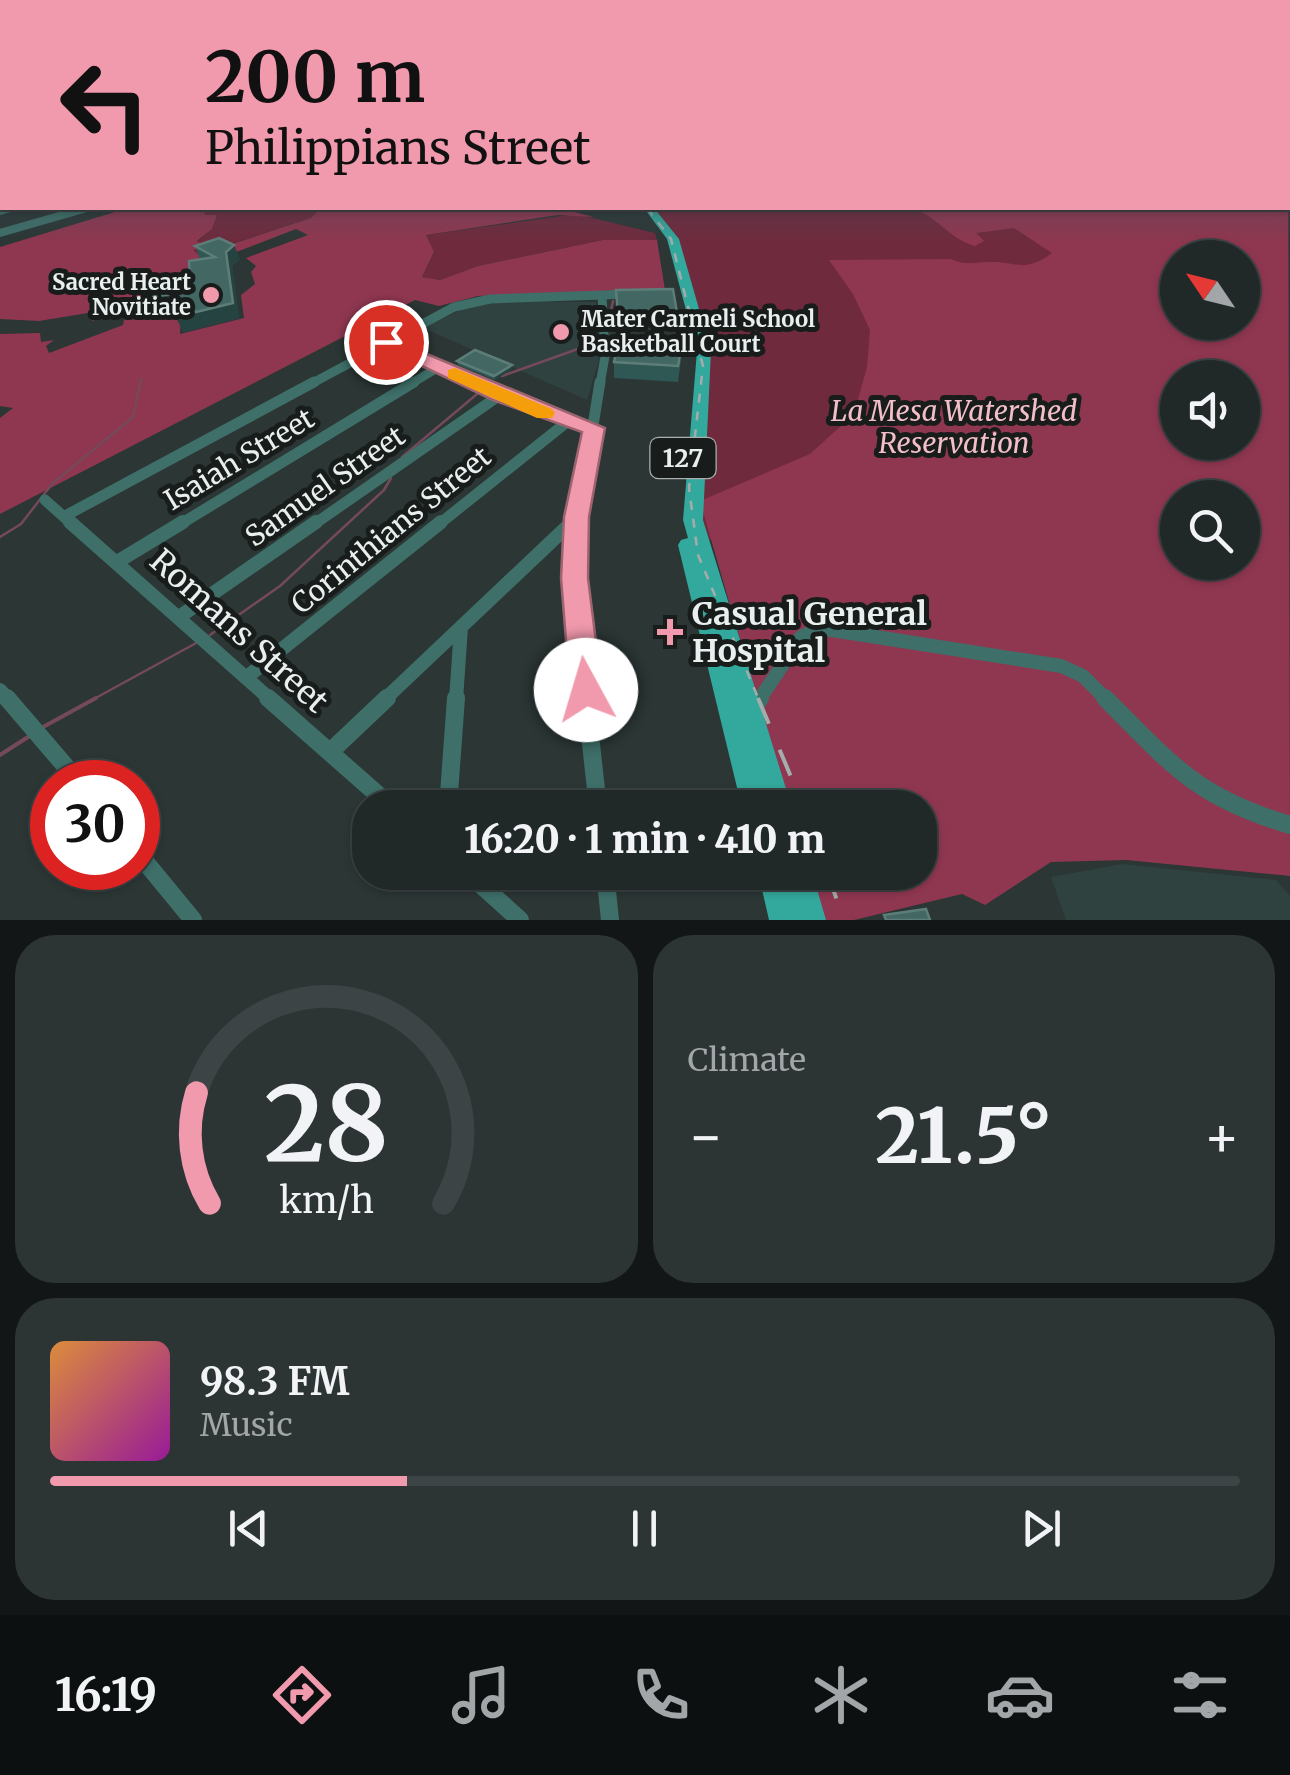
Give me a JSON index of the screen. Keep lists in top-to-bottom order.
{
  "streets": {
    "main road": ["127"],
    "street": [
      "Isaiah Street",
      "Samuel Street",
      "Corinthians Street",
      "Romans Street"
    ]
  },
  "crossings": [
    ["Isaiah Street", "Romans Street"],
    ["Samuel Street", "Romans Street"],
    ["Corinthians Street", "Romans Street"]
  ],
  "parks": ["La Mesa Watershed Reservation"],
  "places": {
    "other": ["Sacred Heart Novitiate", "Mater Carmeli School Basketball Court"],
    "health": ["Casual General Hospital"]
  },
  "north": "top left",
  "page": {
    "turn": ["200 m", "Philippians Street"],
    "limit": "30",
    "trip": "16:20 · 1 min · 410 m",
    "tile": "Climate",
    "heat": ["−", "21.5°", "+"],
    "song": ["98.3 FM", "Music"],
    "tabs": "16:19",
    "gauge": ["28", "km/h"]
  }
}
